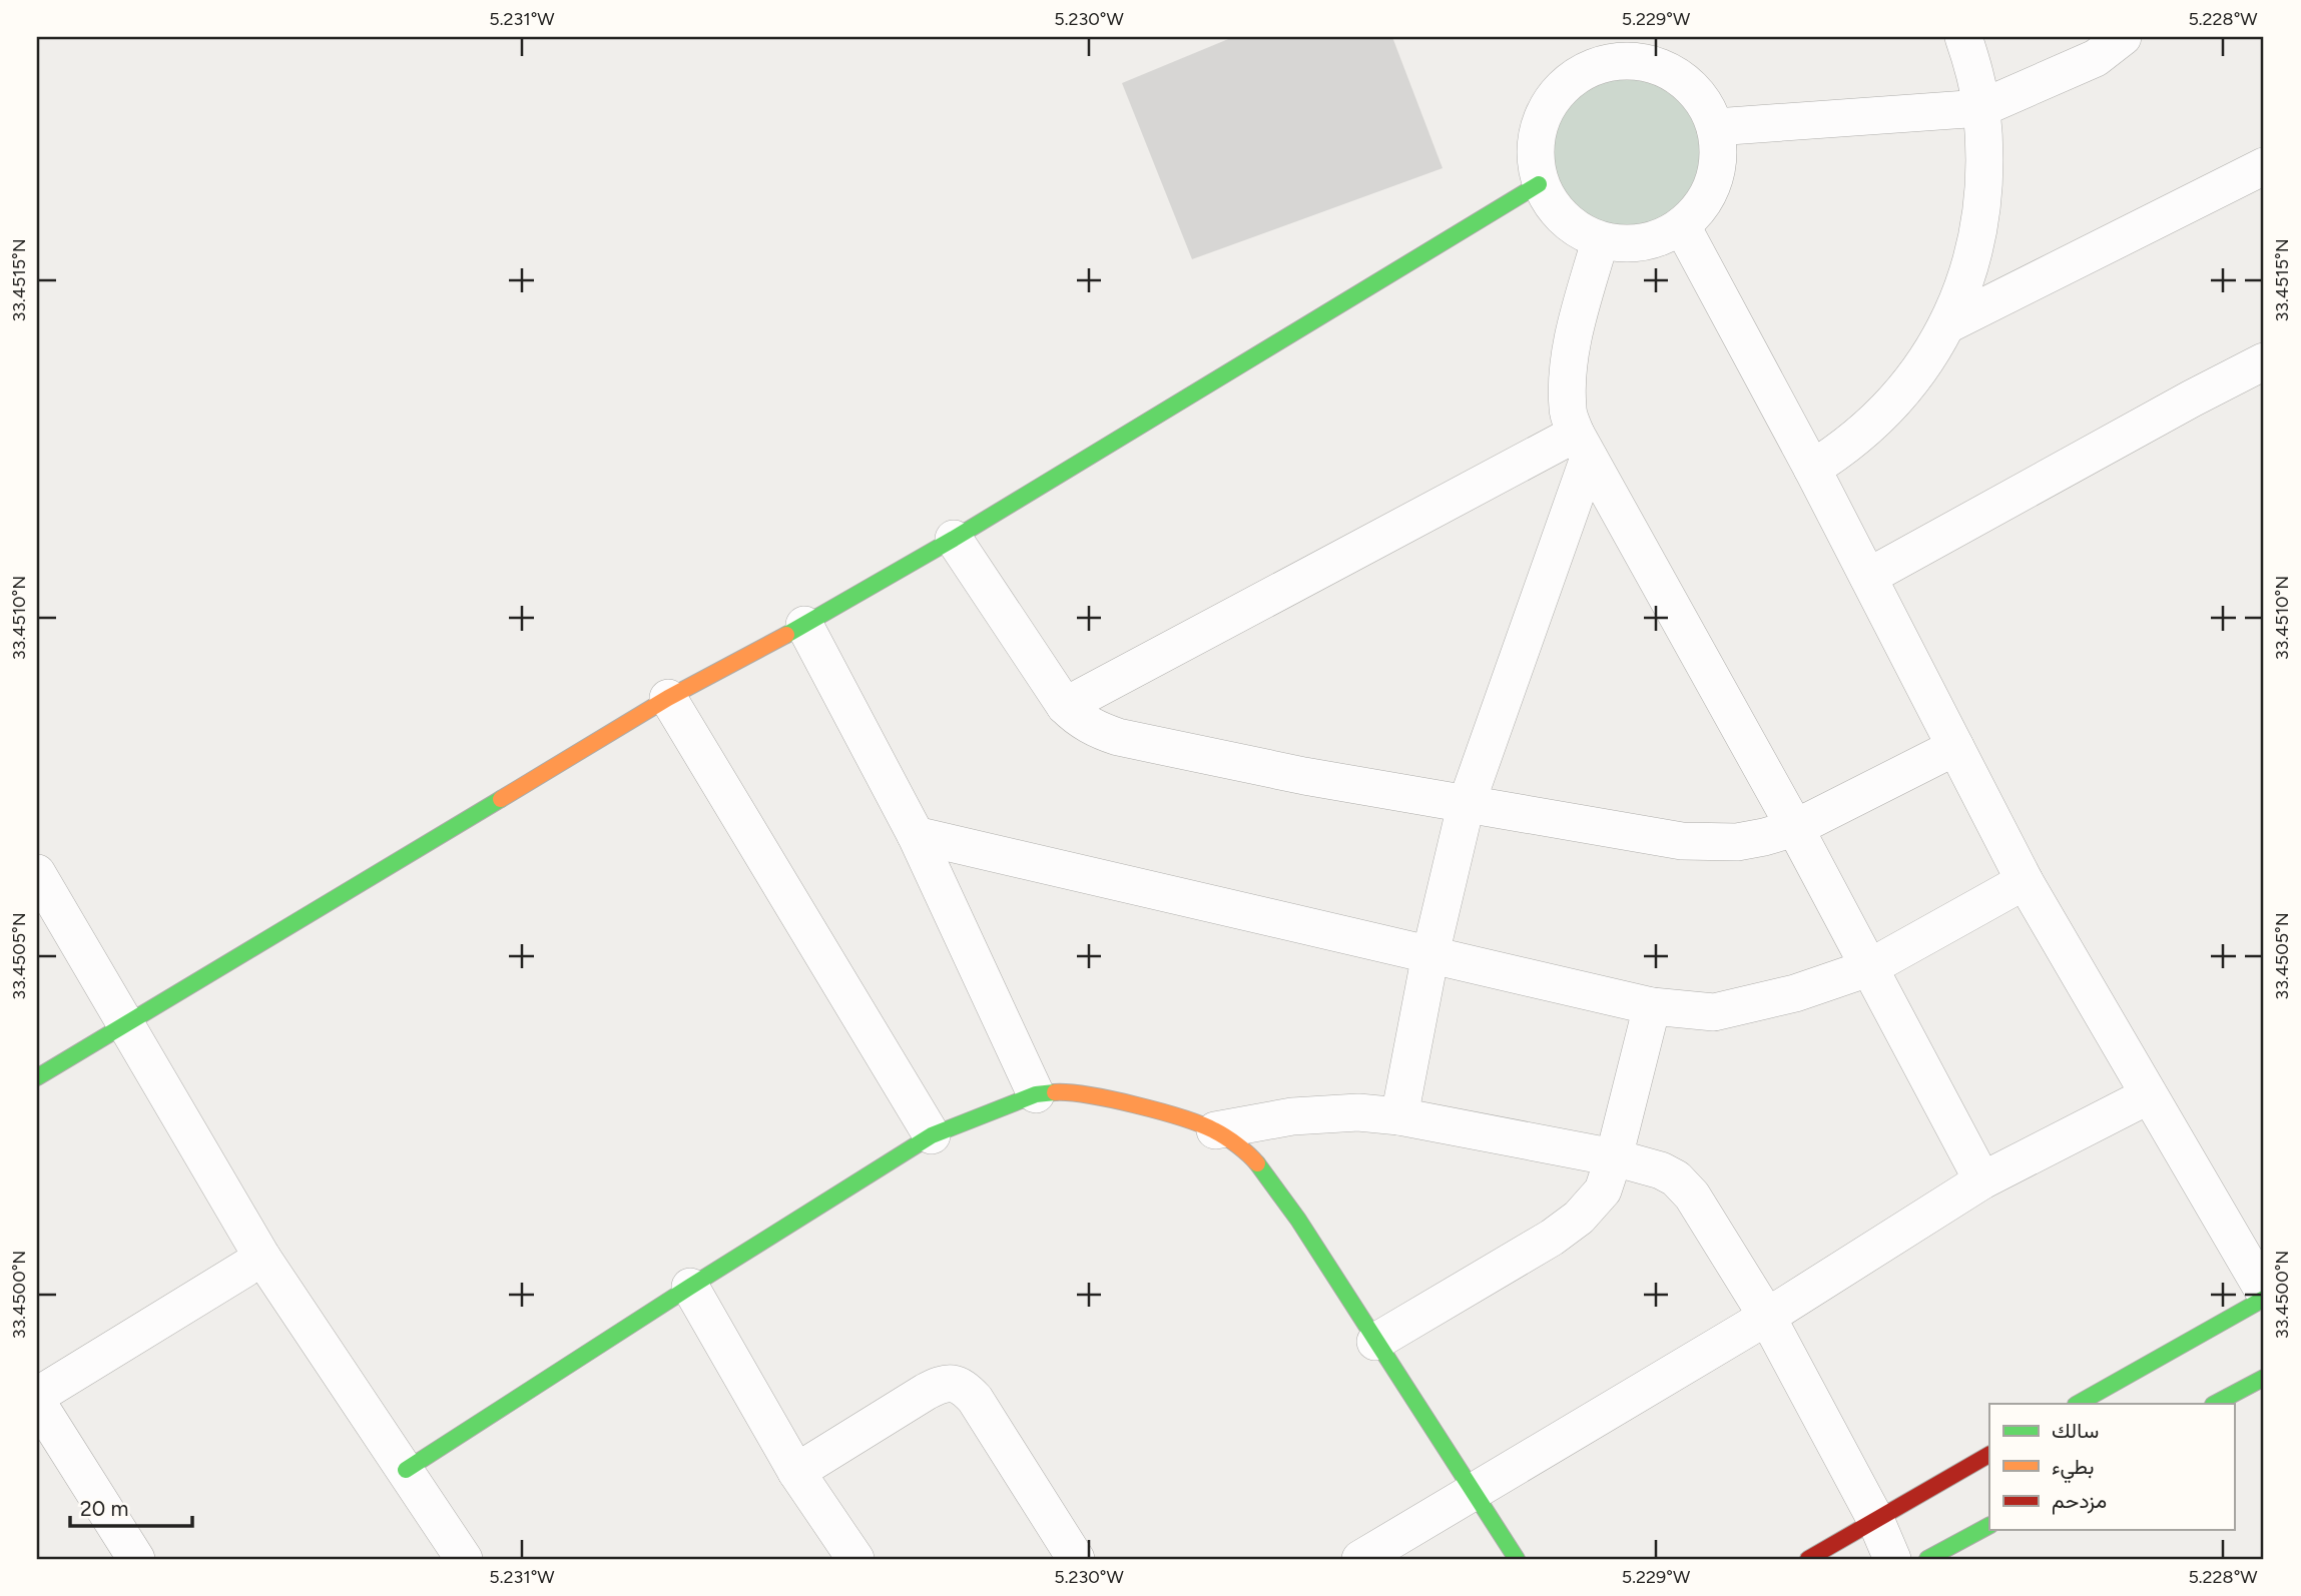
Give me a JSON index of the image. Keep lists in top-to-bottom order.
{
  "legend": ["سالك", "بطيء", "مزدحم"],
  "scale_bar": "20 m",
  "coordinates": [
    "5.231°W",
    "5.230°W",
    "5.229°W",
    "5.228°W",
    "33.4515°N",
    "33.4510°N",
    "33.4505°N",
    "33.4500°N"
  ]
}
